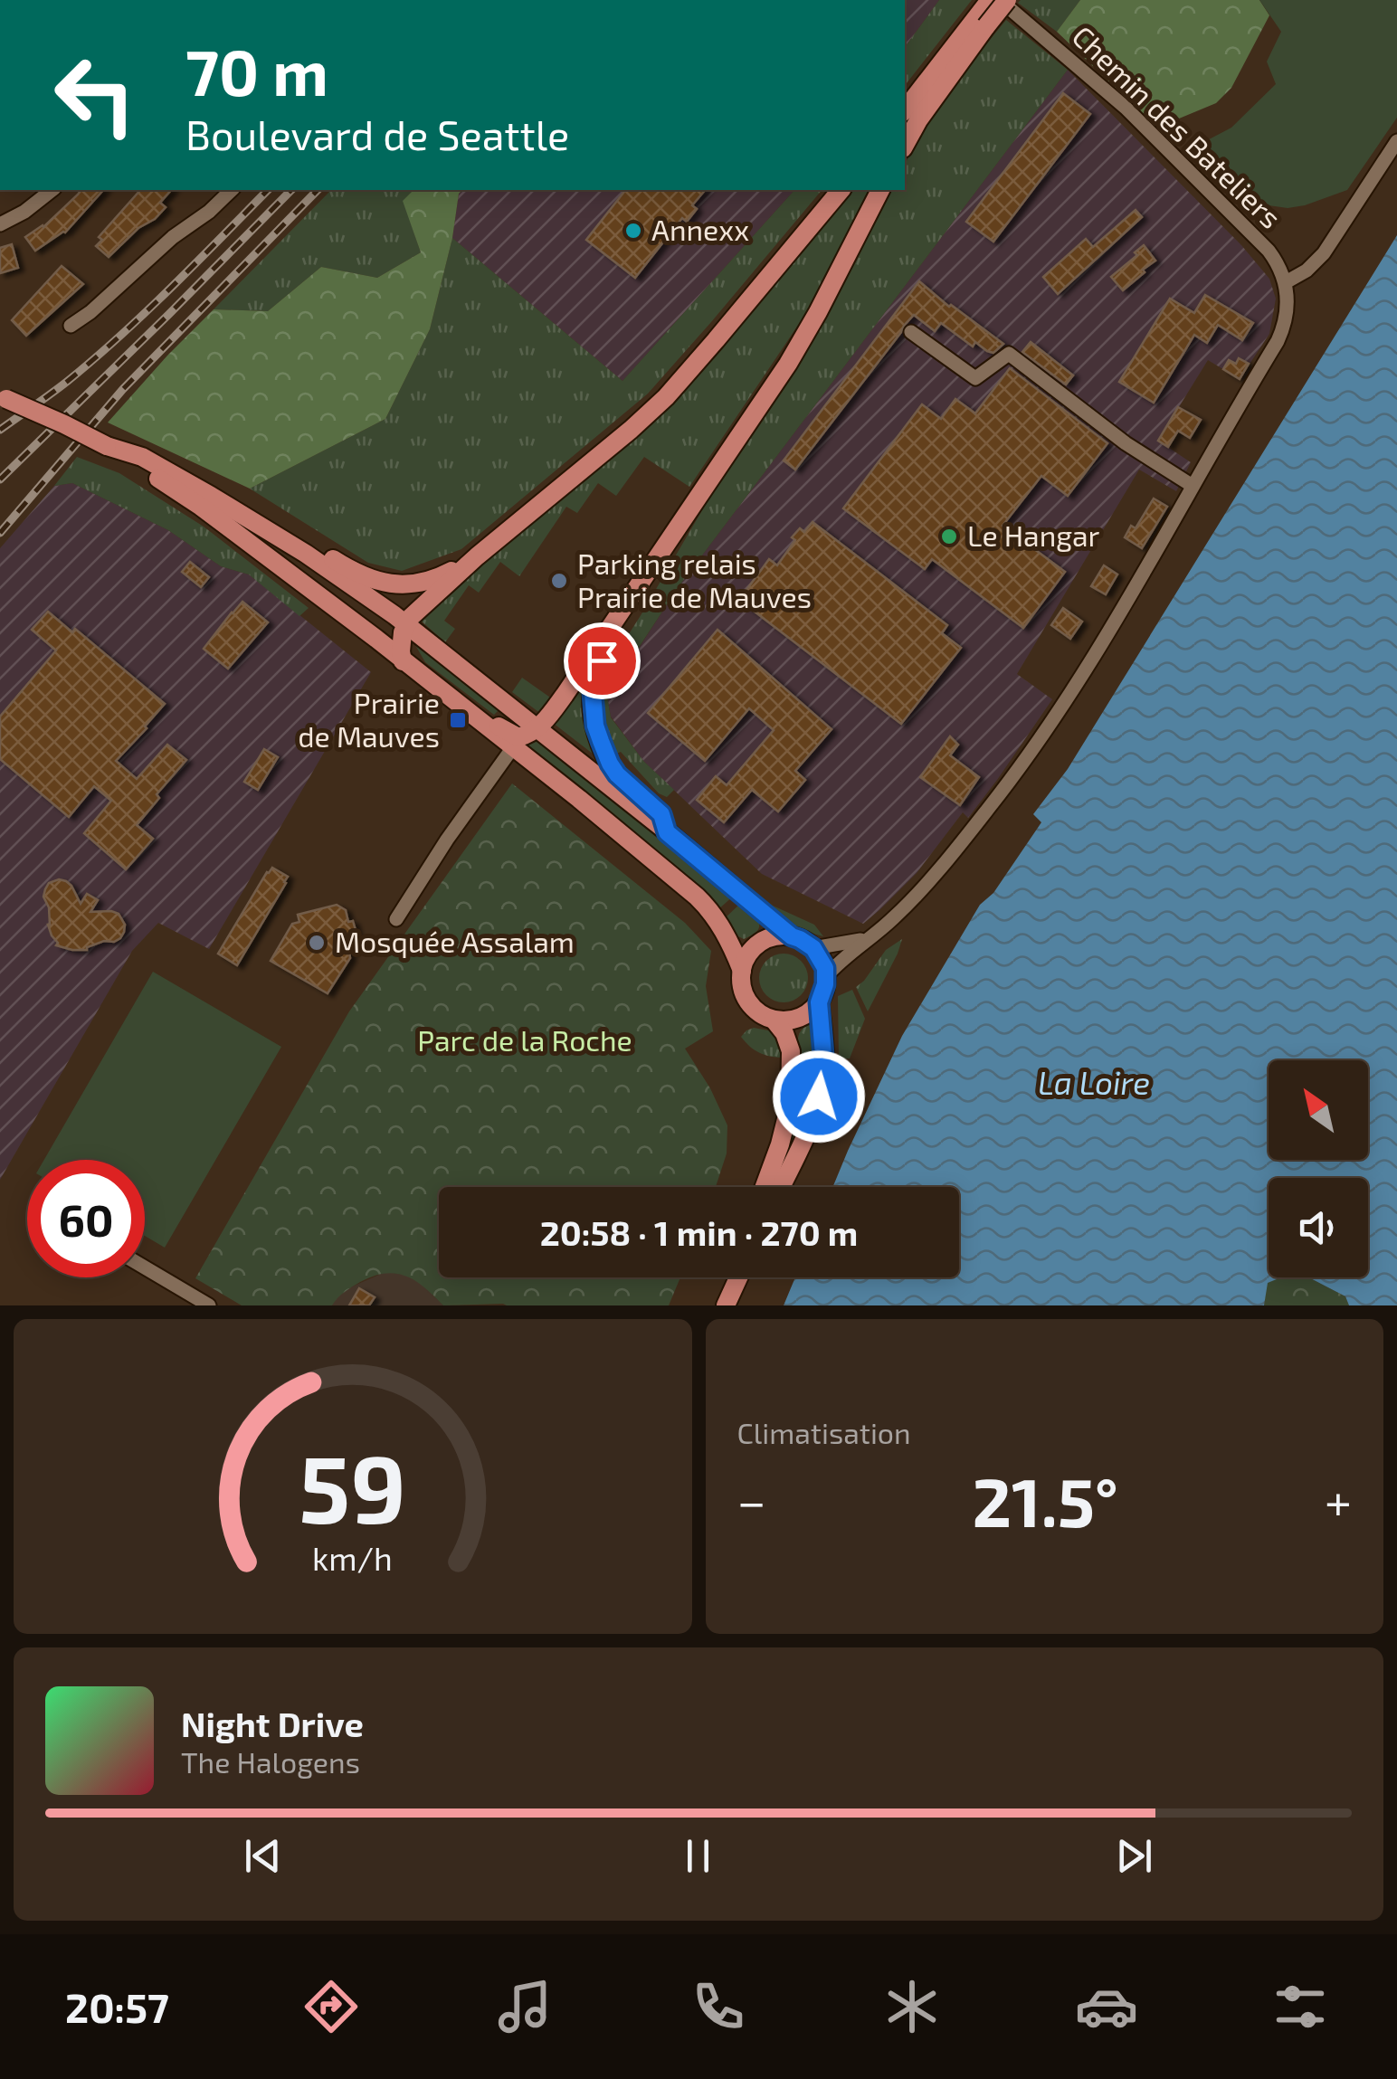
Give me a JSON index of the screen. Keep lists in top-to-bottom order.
{
  "streets": {
    "street": ["Chemin des Bateliers"]
  },
  "water": ["La Loire"],
  "parks": ["Parc de la Roche"],
  "places": {
    "other": [
      "Annexx",
      "Le Hangar",
      "Parking relais Prairie de Mauves",
      "Mosquée Assalam"
    ],
    "transit": ["Prairie de Mauves"]
  },
  "north": "top left",
  "page": {
    "turn": ["70 m", "Boulevard de Seattle"],
    "limit": "60",
    "trip": "20:58 · 1 min · 270 m",
    "tile": "Climatisation",
    "heat": ["−", "21.5°", "+"],
    "song": ["Night Drive", "The Halogens"],
    "tabs": "20:57",
    "gauge": ["59", "km/h"]
  }
}
